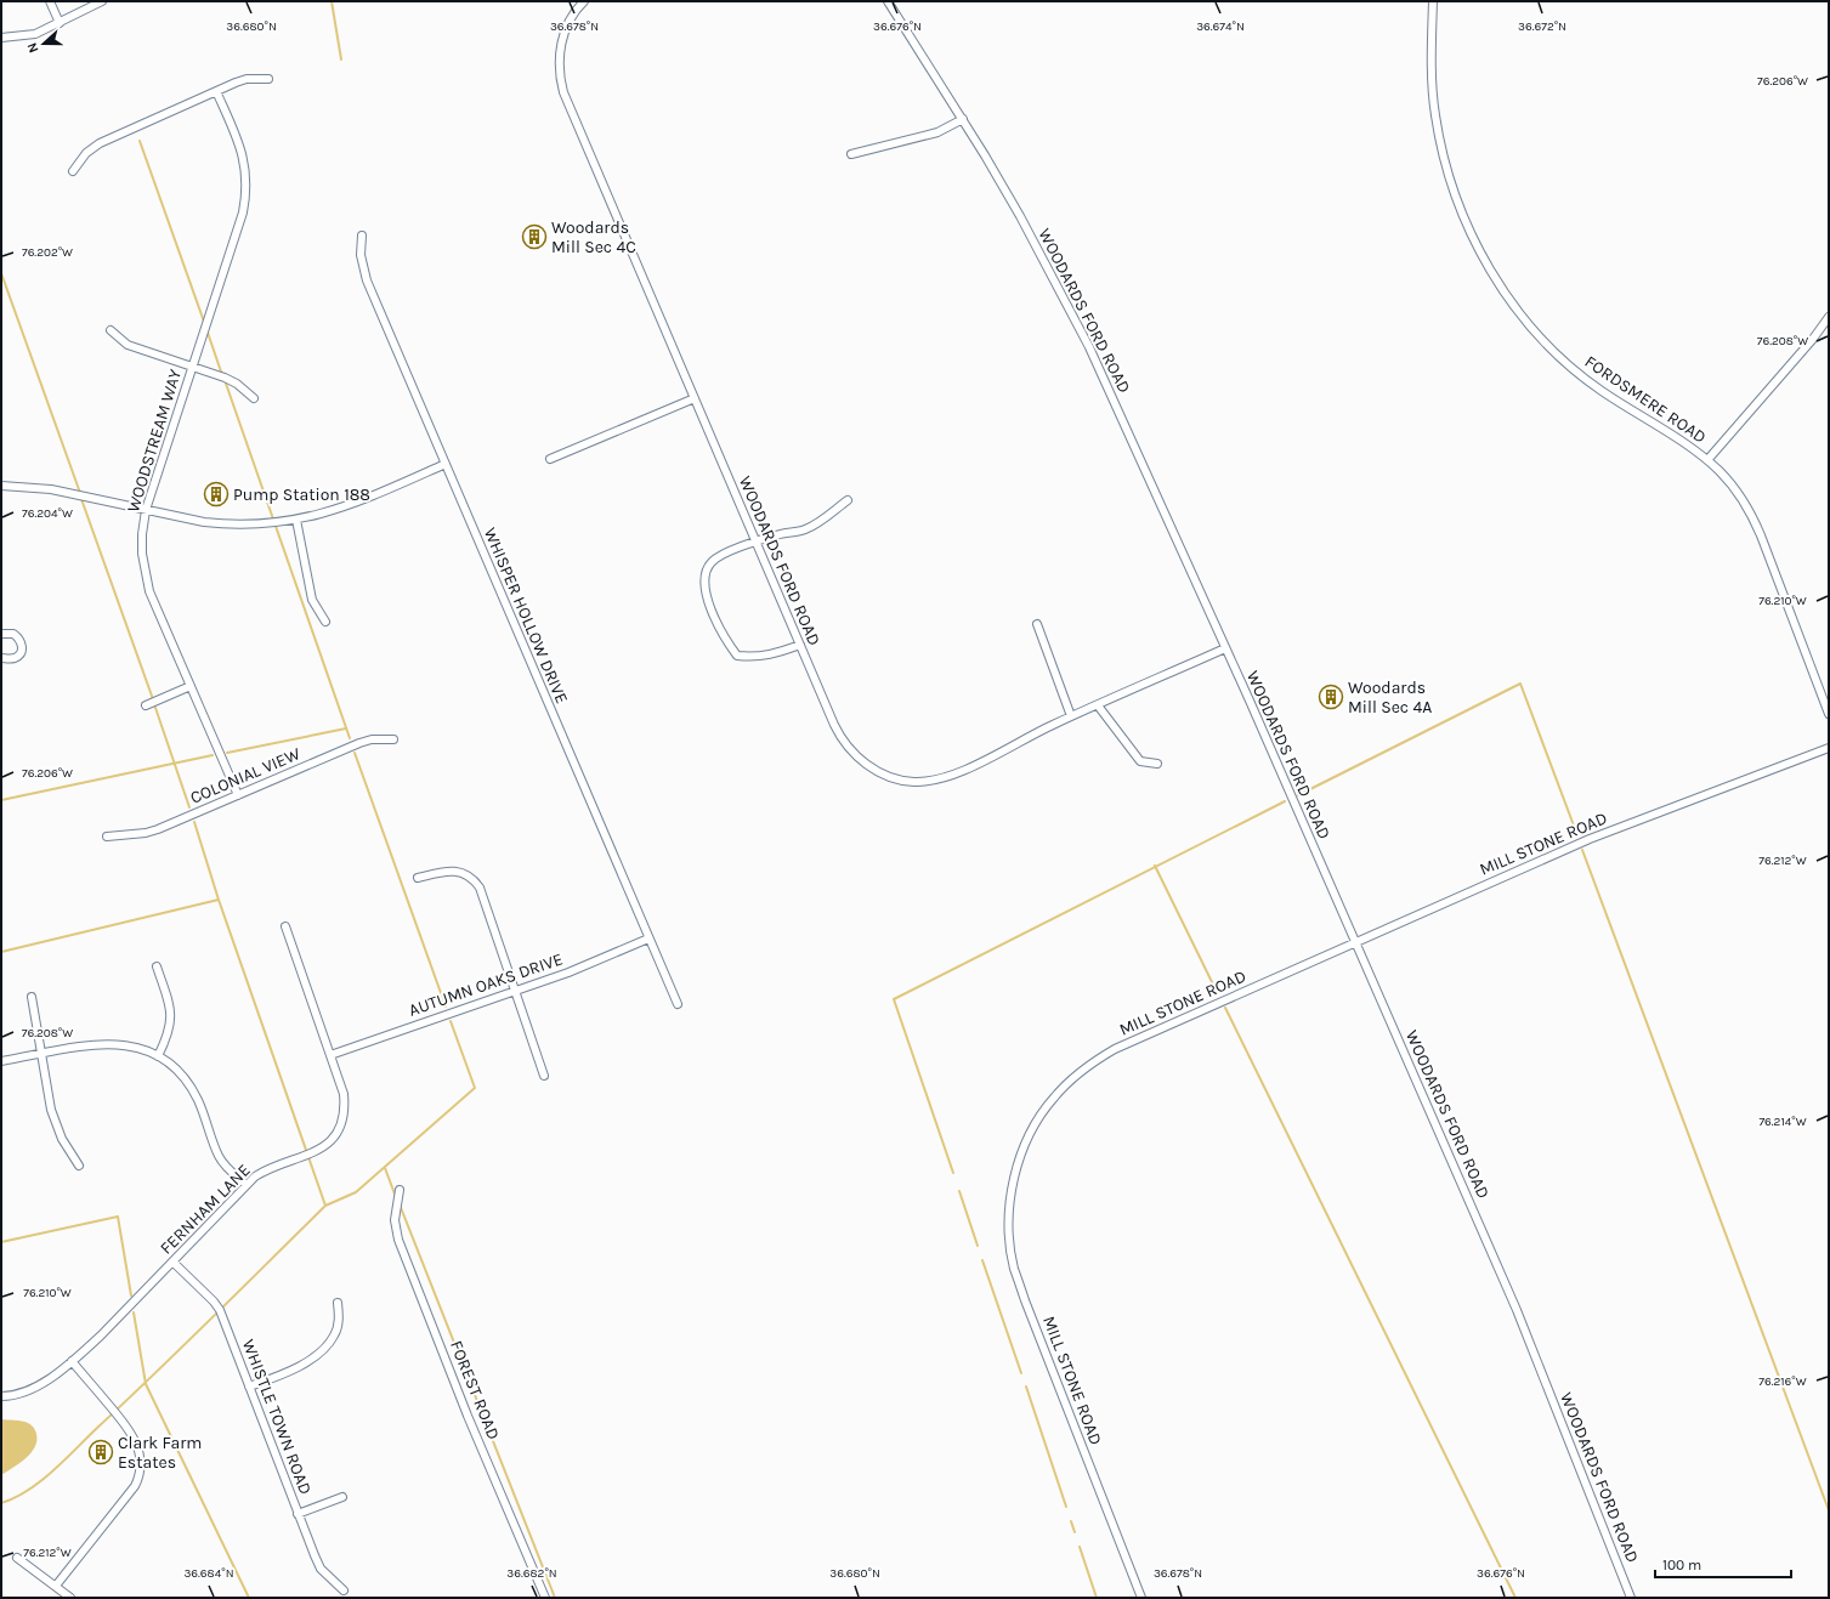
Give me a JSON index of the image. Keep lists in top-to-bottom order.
{
  "streets": {
    "street": [
      "WOODARDS FORD ROAD",
      "FORDSMERE ROAD",
      "WOODSTREAM WAY",
      "WHISPER HOLLOW DRIVE",
      "COLONIAL VIEW",
      "MILL STONE ROAD",
      "AUTUMN OAKS DRIVE",
      "FERNHAM LANE",
      "FOREST ROAD",
      "WHISTLE TOWN ROAD"
    ]
  },
  "crossings": [
    ["WOODARDS FORD ROAD", "MILL STONE ROAD"],
    ["WOODSTREAM WAY", "COLONIAL VIEW"],
    ["WHISPER HOLLOW DRIVE", "AUTUMN OAKS DRIVE"],
    ["AUTUMN OAKS DRIVE", "FERNHAM LANE"],
    ["FERNHAM LANE", "WHISTLE TOWN ROAD"]
  ],
  "places": {
    "building": [
      "Woodards Mill Sec 4C",
      "Pump Station 188",
      "Woodards Mill Sec 4A",
      "Clark Farm Estates"
    ]
  },
  "scale_bar": "100 m",
  "north": "left",
  "coordinates": [
    "36.680°N",
    "36.678°N",
    "36.676°N",
    "36.674°N",
    "36.672°N",
    "76.206°W",
    "76.202°W",
    "76.208°W",
    "76.204°W",
    "76.210°W",
    "76.212°W",
    "76.214°W",
    "76.216°W",
    "36.684°N",
    "36.682°N"
  ]
}
